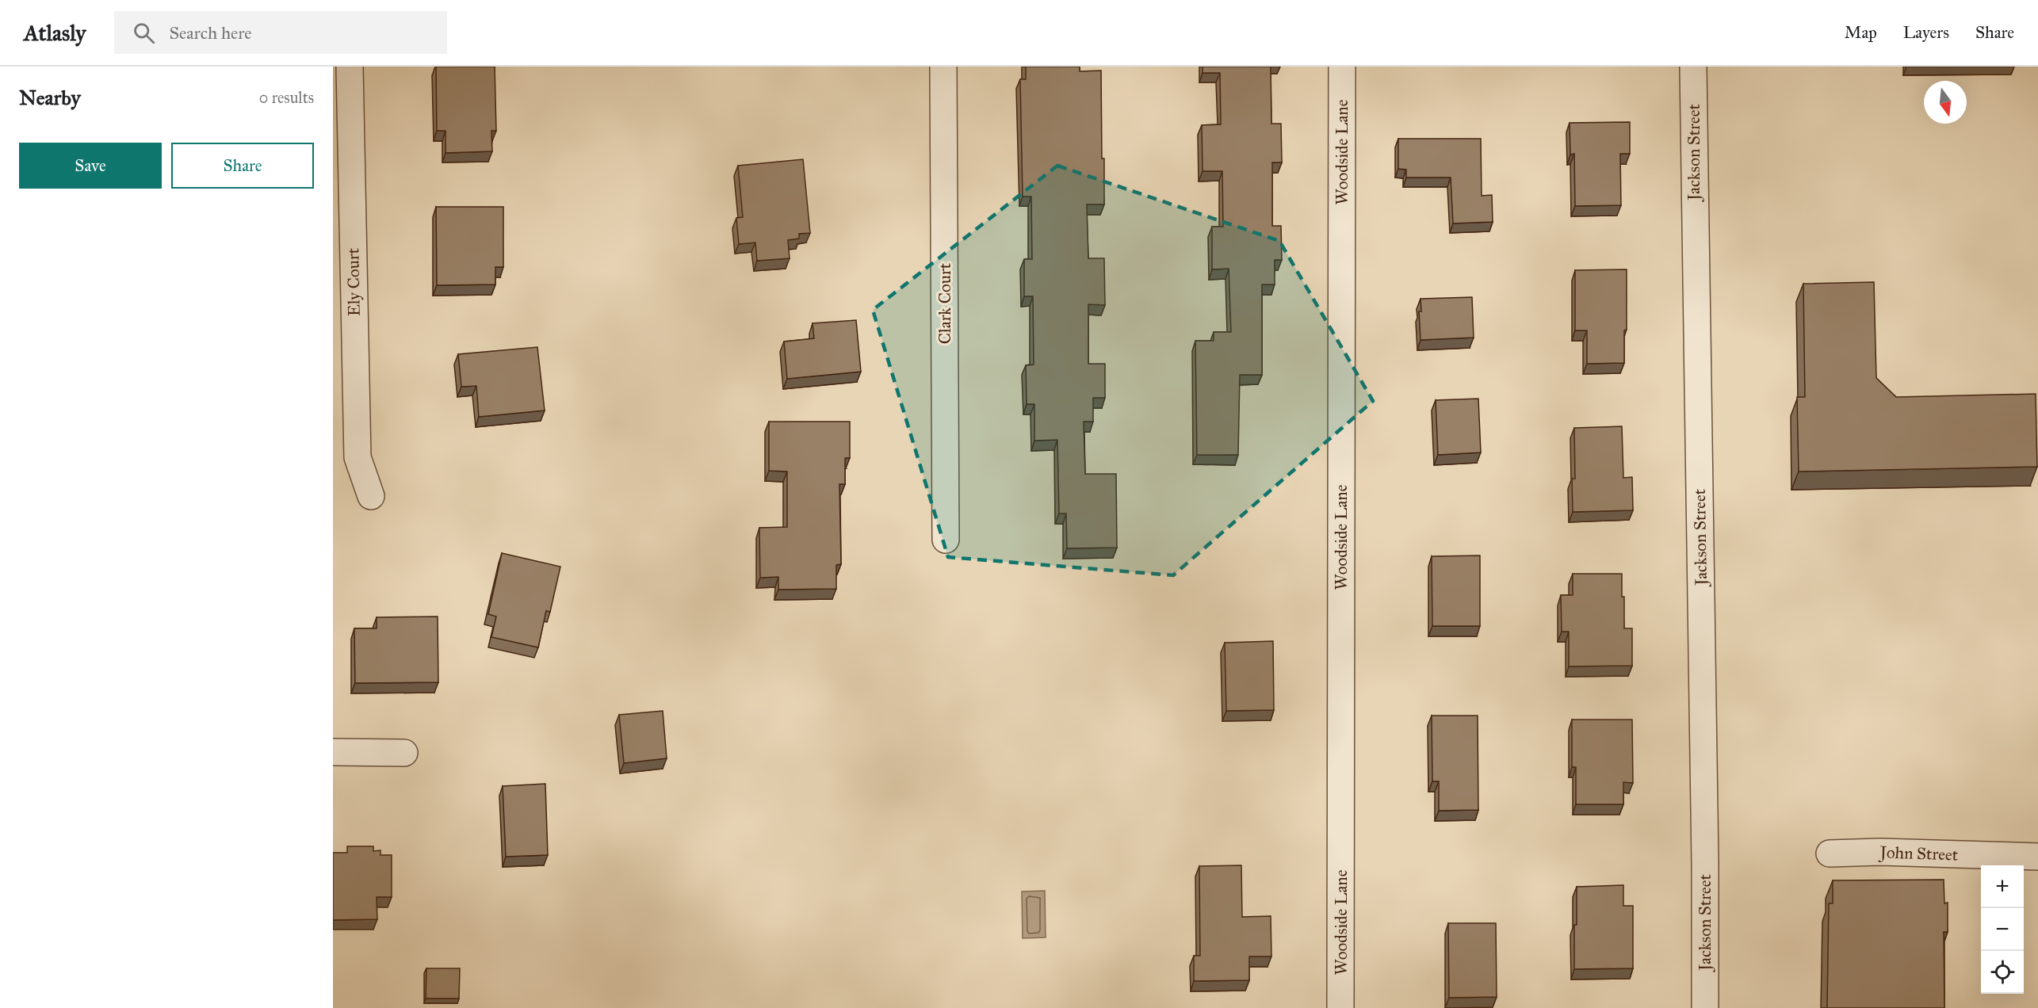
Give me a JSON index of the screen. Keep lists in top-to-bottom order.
{
  "streets": {
    "street": [
      "Woodside Lane",
      "Jackson Street",
      "Ely Court",
      "Clark Court",
      "John Street"
    ]
  },
  "north": "bottom",
  "page": {
    "header": "Atlasly",
    "search": "Search here",
    "nav": ["Map", "Layers", "Share"],
    "heading": ["Nearby", "0 results"],
    "buttons": ["Save", "Share"],
    "map_buttons": ["+", "−"]
  }
}
